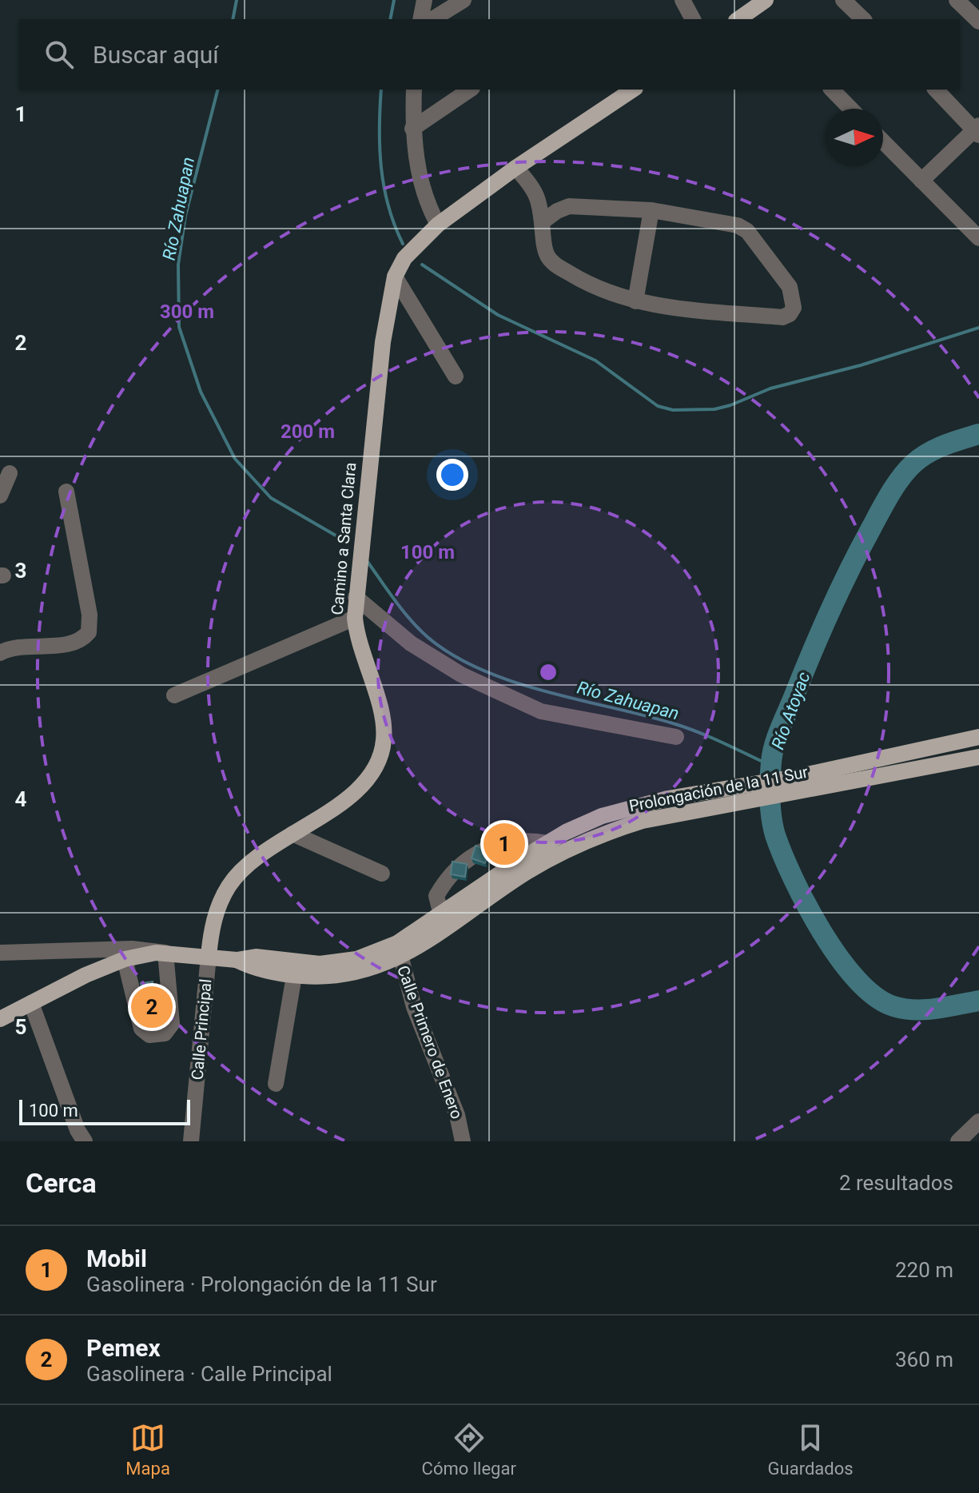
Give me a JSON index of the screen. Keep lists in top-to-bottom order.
{
  "streets": {
    "main road": ["Camino a Santa Clara", "Prolongación de la 11 Sur"],
    "street": ["Calle Principal", "Calle Primero de Enero"]
  },
  "crossings": [
    ["Camino a Santa Clara", "Prolongación de la 11 Sur"],
    ["Camino a Santa Clara", "Calle Principal"],
    ["Prolongación de la 11 Sur", "Calle Principal"],
    ["Prolongación de la 11 Sur", "Calle Primero de Enero"]
  ],
  "water": ["Río Zahuapan", "Río Atoyac"],
  "scale_bar": "100 m",
  "north": "right",
  "page": {
    "search": "Buscar aquí",
    "pins": ["1", "2"],
    "scale": "100 m",
    "heading": ["Cerca", "2 resultados"],
    "list": [
      {
        "mark": "1",
        "name": "Mobil",
        "note": "Gasolinera · Prolongación de la 11 Sur",
        "value": "220 m"
      },
      {
        "mark": "2",
        "name": "Pemex",
        "note": "Gasolinera · Calle Principal",
        "value": "360 m"
      }
    ],
    "nav": ["Mapa", "Cómo llegar", "Guardados"]
  },
  "grid": {
    "rows": [
      "1",
      "2",
      "3",
      "4",
      "5"
    ]
  },
  "rings": ["300 m", "200 m", "100 m"]
}
